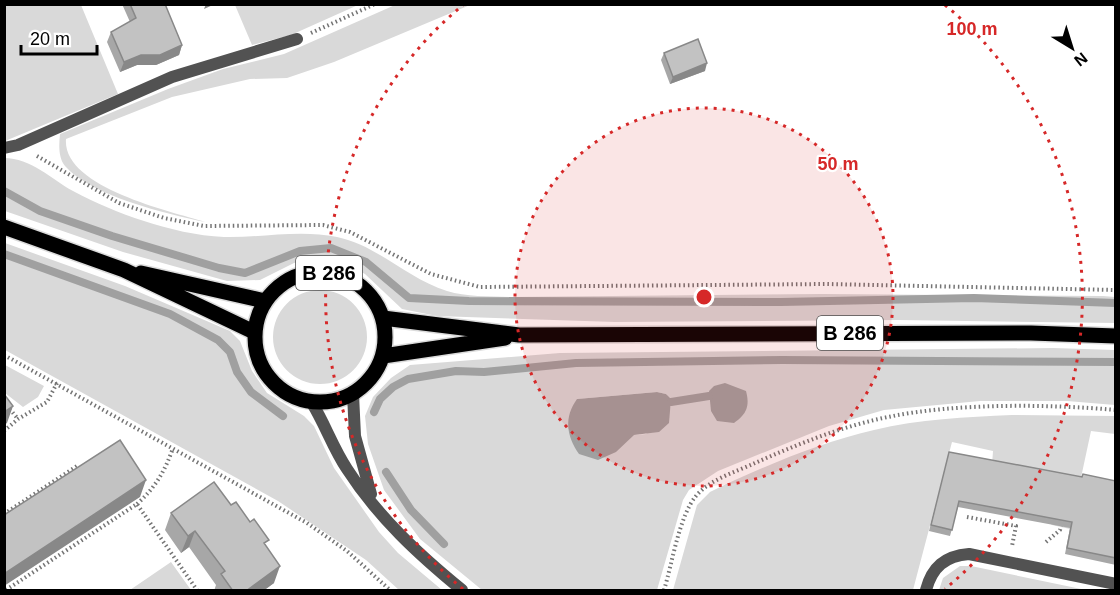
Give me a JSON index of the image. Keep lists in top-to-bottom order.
{
  "streets": {
    "main road": ["B 286"]
  },
  "scale_bar": "20 m",
  "north": "bottom right",
  "rings": ["100 m", "50 m"]
}
